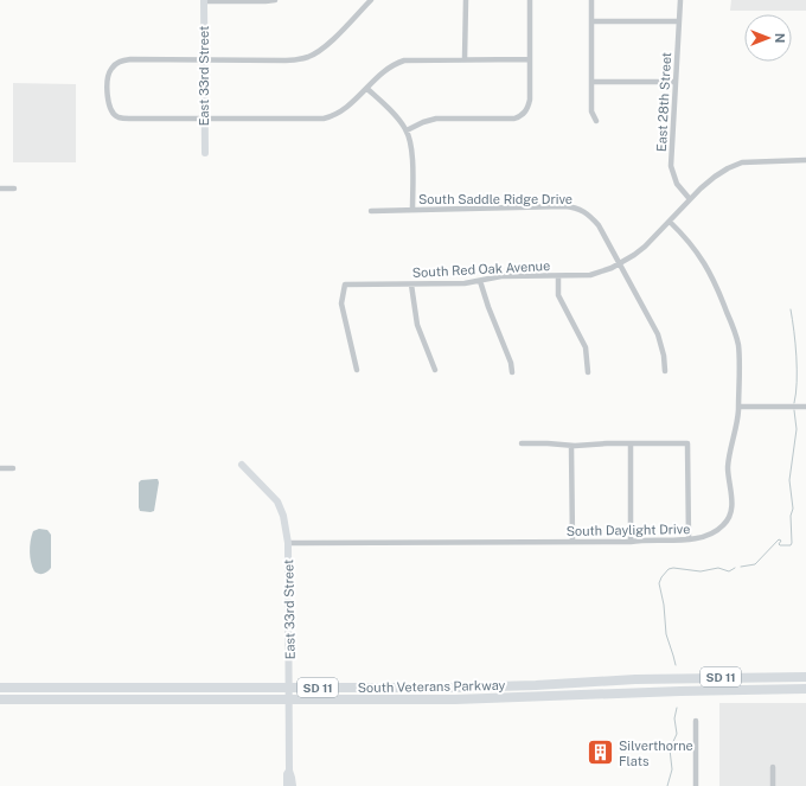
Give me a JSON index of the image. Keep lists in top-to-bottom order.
{
  "streets": {
    "highway": ["SD 11", "South Veterans Parkway"],
    "street": [
      "East 33rd Street",
      "East 28th Street",
      "South Saddle Ridge Drive",
      "South Red Oak Avenue",
      "South Daylight Drive"
    ]
  },
  "crossings": [
    ["East 33rd Street", "South Daylight Drive"],
    ["East 33rd Street", "South Veterans Parkway"],
    ["East 28th Street", "South Red Oak Avenue"],
    ["South Saddle Ridge Drive", "South Red Oak Avenue"],
    ["South Red Oak Avenue", "South Daylight Drive"]
  ],
  "places": {
    "building": ["Silverthorne Flats"]
  },
  "north": "right"
}
